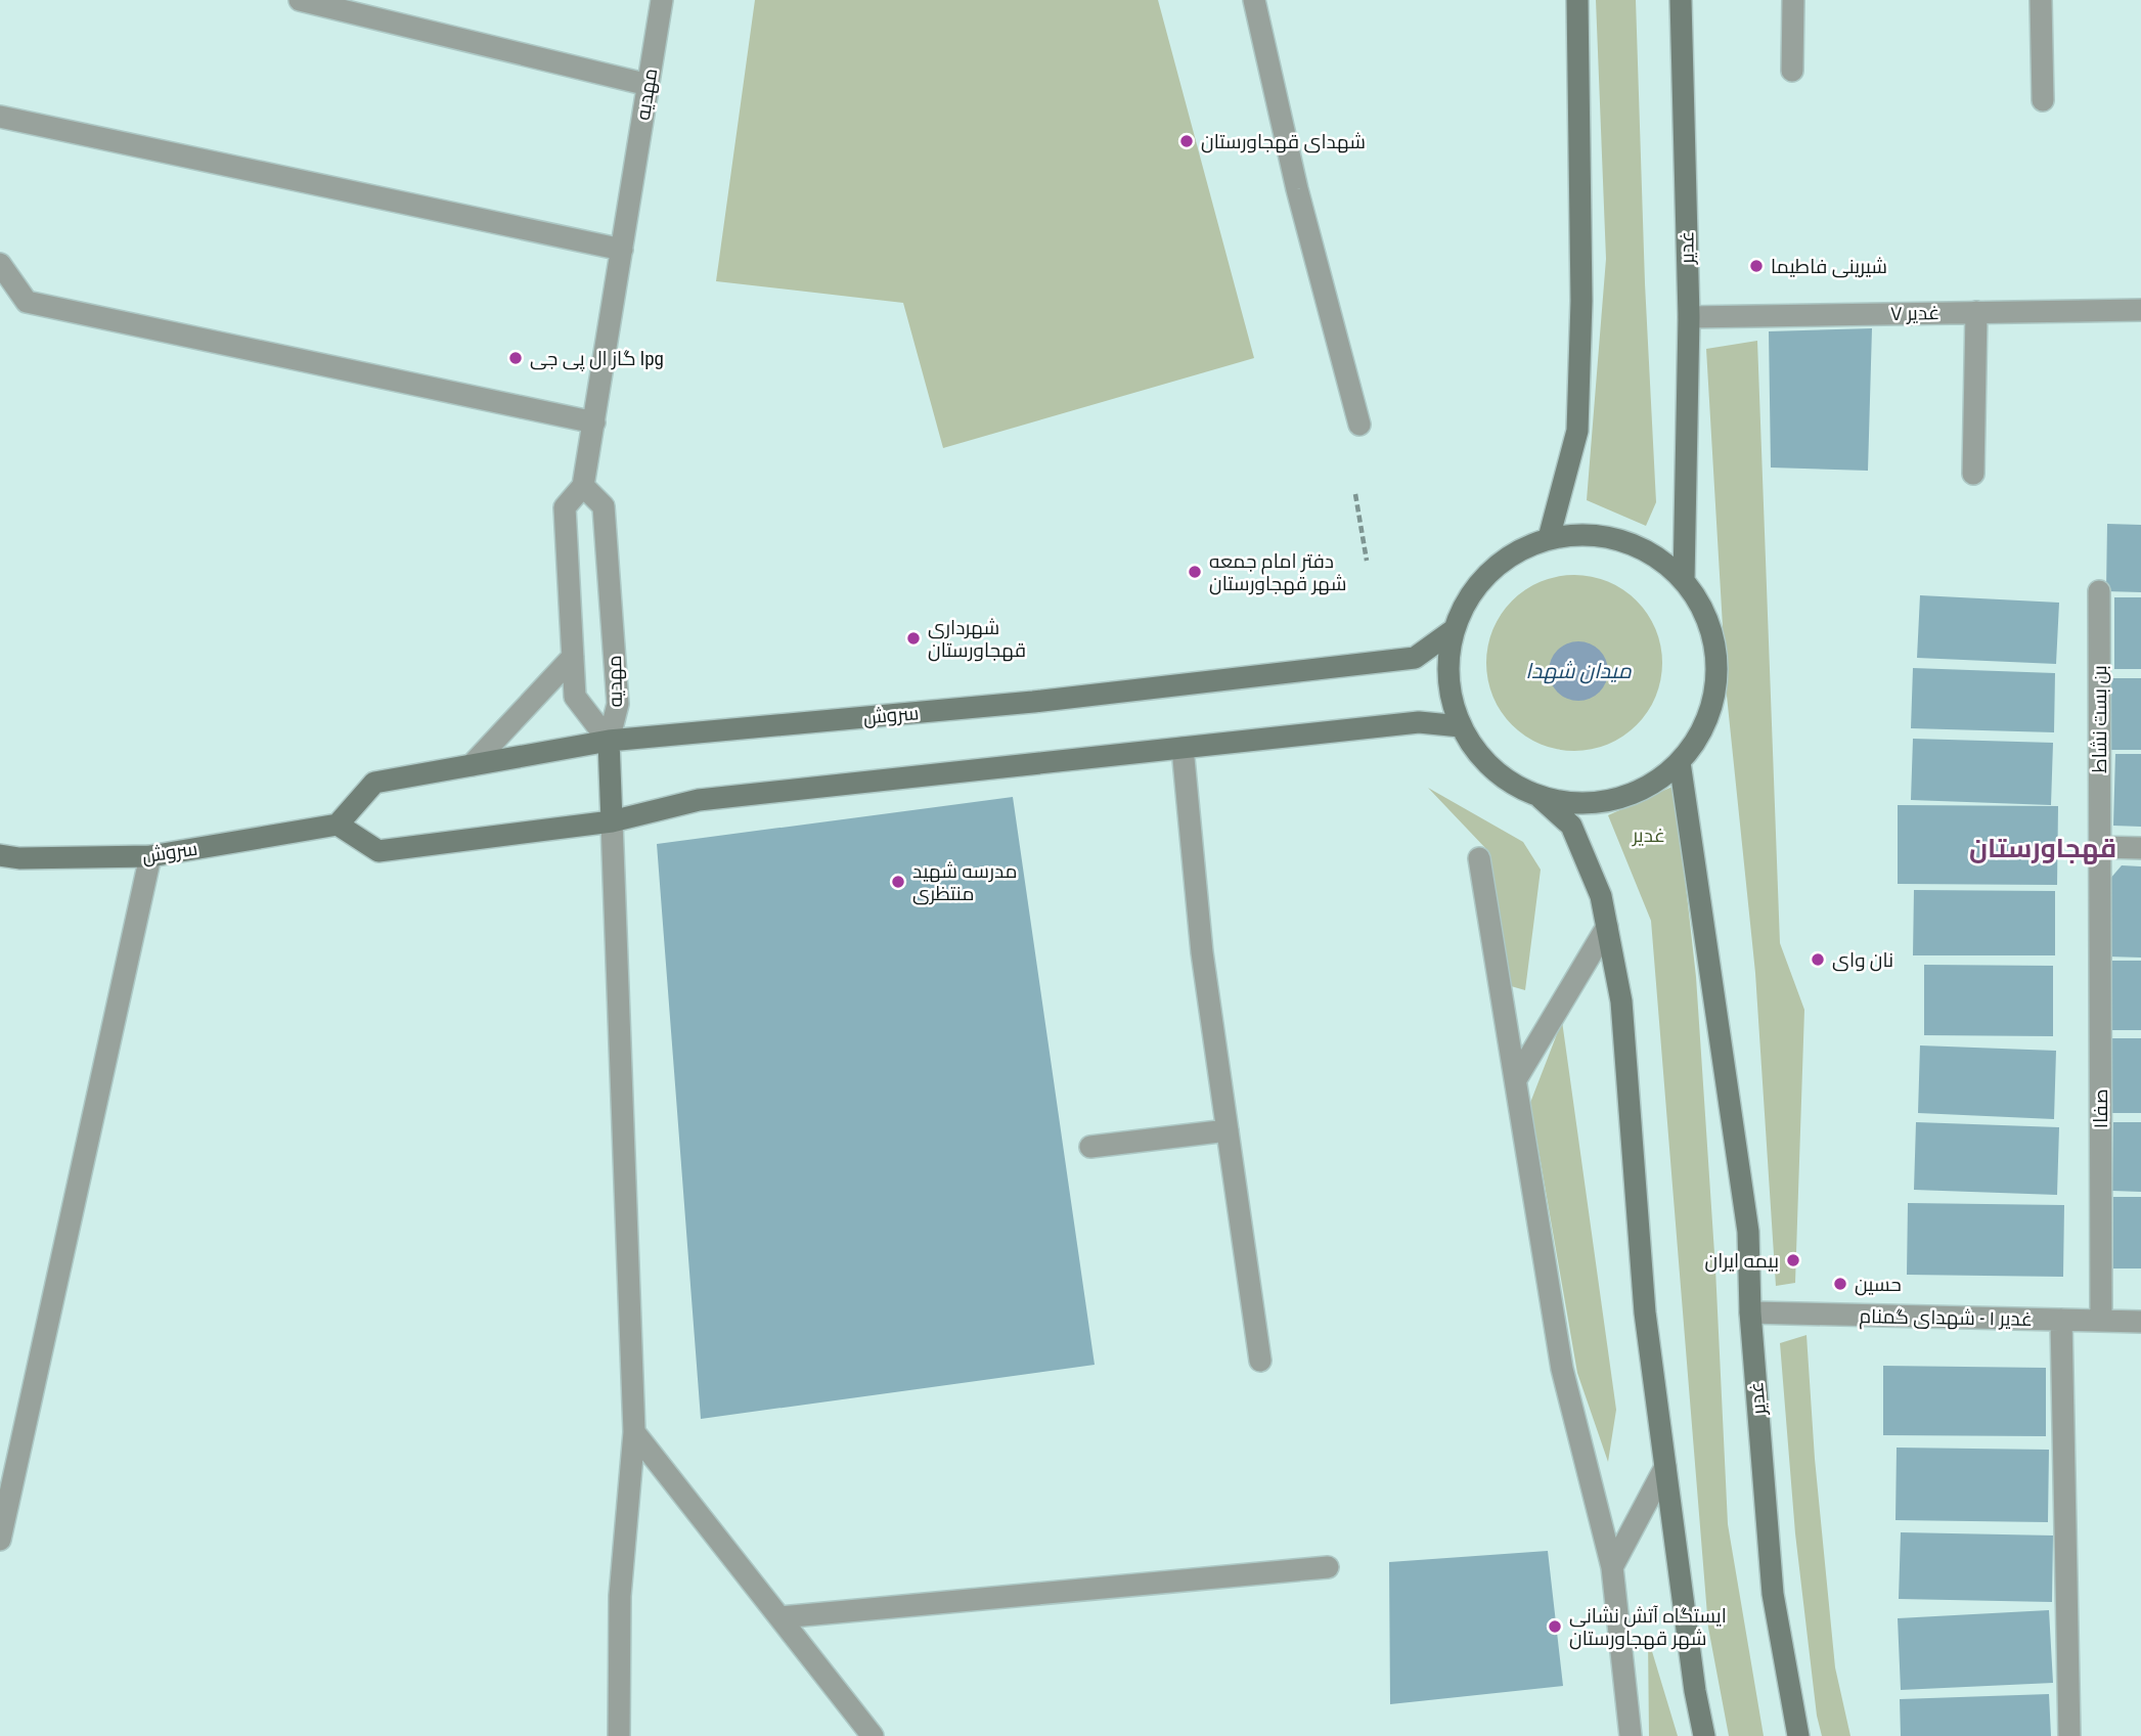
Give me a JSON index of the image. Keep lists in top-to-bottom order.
{
  "streets": {
    "main road": ["غدیر", "سروش"],
    "street": [
      "مهدیه",
      "غدیر ۷",
      "بن بست نشاط",
      "صفا۱",
      "غدیر ۱ - شهدای گمنام"
    ]
  },
  "crossings": [
    ["مهدیه", "سروش"],
    ["غدیر", "غدیر ۷"],
    ["غدیر", "غدیر ۱ - شهدای گمنام"],
    ["بن بست نشاط", "صفا۱"],
    ["صفا۱", "غدیر ۱ - شهدای گمنام"]
  ],
  "districts": ["قهجاورستان"],
  "water": ["میدان شهدا"],
  "parks": ["غدیر"],
  "places": [
    "شهدای قهجاورستان",
    "شیرینی فاطیما",
    "گاز ال پی جی lpg",
    "دفتر امام جمعه شهر قهجاورستان",
    "شهرداری قهجاورستان",
    "مدرسه شهید منتظری",
    "نان وای",
    "بیمه ایران",
    "حسین",
    "ایستگاه آتش نشانی شهر قهجاورستان"
  ]
}
